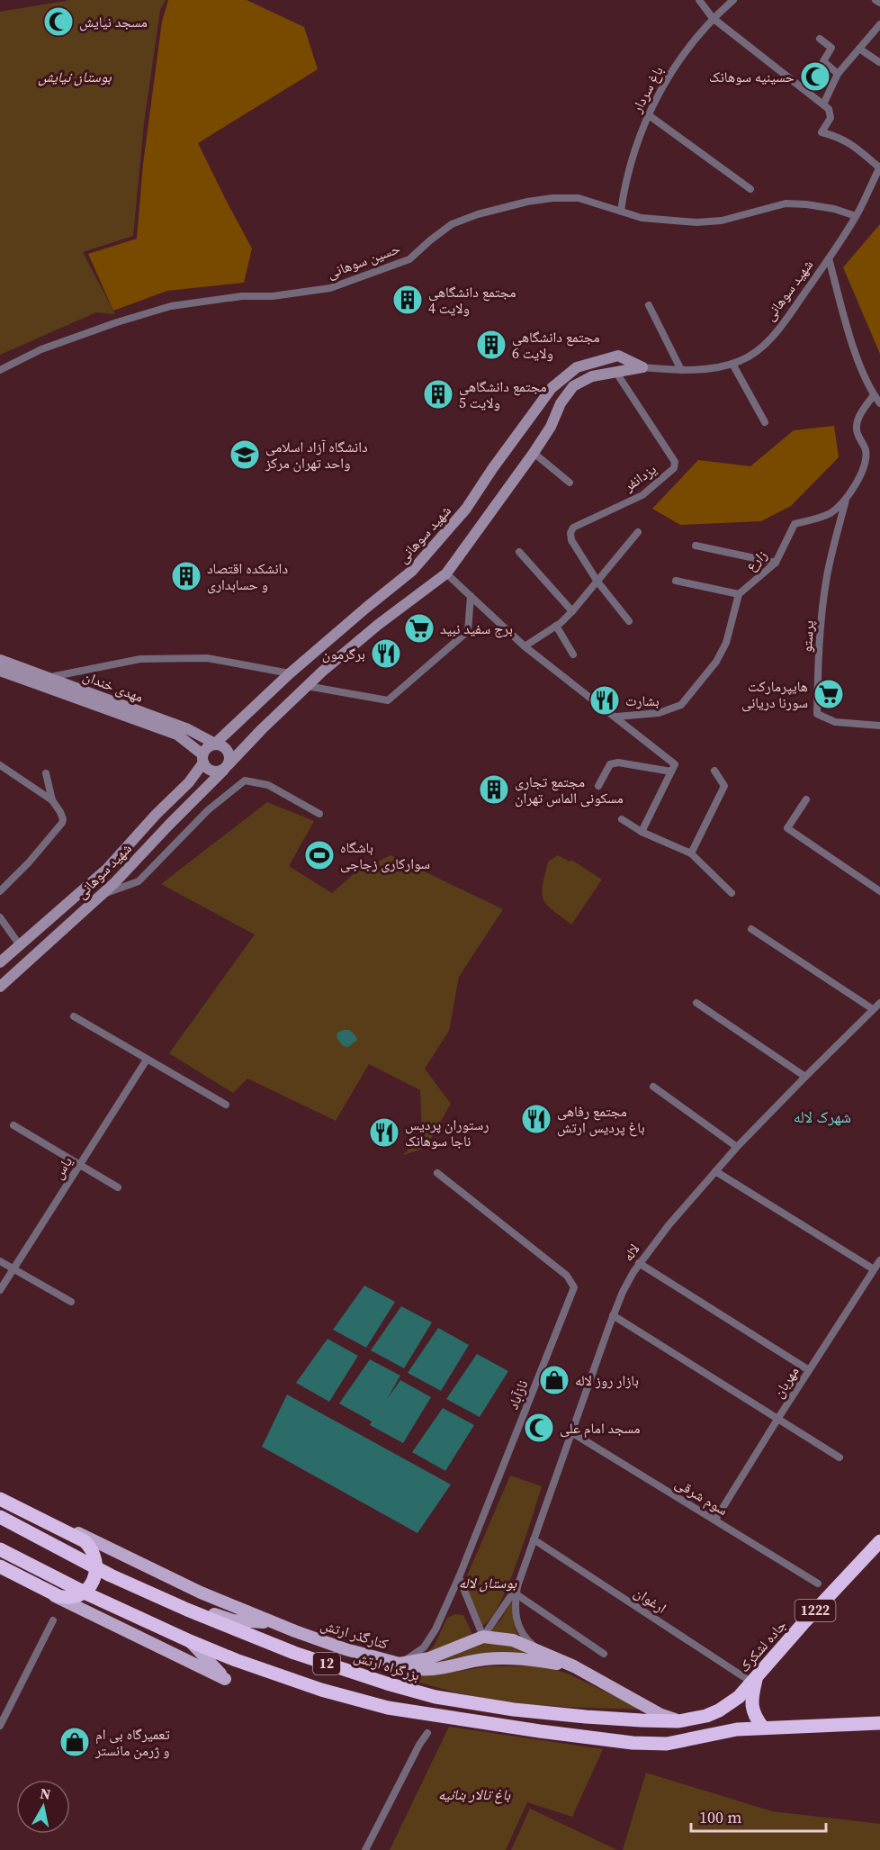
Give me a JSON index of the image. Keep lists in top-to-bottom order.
{
  "streets": {
    "highway": [
      "1222",
      "جاده لشکرک",
      "12",
      "بزرگراه ارتش"
    ],
    "main road": ["شهید سوهانی", "مهدی خندان", "کنارگذر ارتش"],
    "street": [
      "باغ سردار",
      "حسین سوهانی",
      "یزدانفر",
      "زارع",
      "پرستو",
      "یاس",
      "لاله",
      "مهربان",
      "نازآباد",
      "سوم شرقی",
      "ارغوان"
    ]
  },
  "crossings": [
    ["باغ سردار", "حسین سوهانی"],
    ["حسین سوهانی", "شهید سوهانی"],
    ["شهید سوهانی", "یزدانفر"],
    ["شهید سوهانی", "مهدی خندان"],
    ["زارع", "پرستو"],
    ["لاله", "سوم شرقی"],
    ["لاله", "ارغوان"],
    ["لاله", "کنارگذر ارتش"],
    ["مهربان", "سوم شرقی"],
    ["نازآباد", "کنارگذر ارتش"],
    ["ارغوان", "1222"],
    ["ارغوان", "جاده لشکرک"],
    ["1222", "جاده لشکرک"],
    ["کنارگذر ارتش", "جاده لشکرک"],
    ["کنارگذر ارتش", "بزرگراه ارتش"],
    ["جاده لشکرک", "بزرگراه ارتش"]
  ],
  "districts": ["شهرک لاله"],
  "parks": ["بوستان نیایش", "بوستان لاله", "باغ تالار بنانیه"],
  "places": {
    "mosque": ["مسجد نیایش", "حسینیه سوهانک", "مسجد امام علی"],
    "building": [
      "مجتمع دانشگاهی ولایت 4",
      "مجتمع دانشگاهی ولایت 6",
      "مجتمع دانشگاهی ولایت 5",
      "دانشکده اقتصاد و حسابداری",
      "مجتمع تجاری مسکونی الماس تهران"
    ],
    "school or university": ["دانشگاه آزاد اسلامی واحد تهران مرکز"],
    "supermarket": ["برج سفید نبید", "هایپرمارکت سورنا دریانی"],
    "restaurant": [
      "برگرمون",
      "بشارت",
      "مجتمع رفاهی باغ پردیس ارتش",
      "رستوران پردیس ناجا سوهانک"
    ],
    "sports": ["باشگاه سواركاری زجاجی"],
    "shop": ["بازار روز لاله", "تعمیرگاه بی ام و ژرمن مانستر"]
  },
  "scale_bar": "100 m",
  "north": "top"
}
